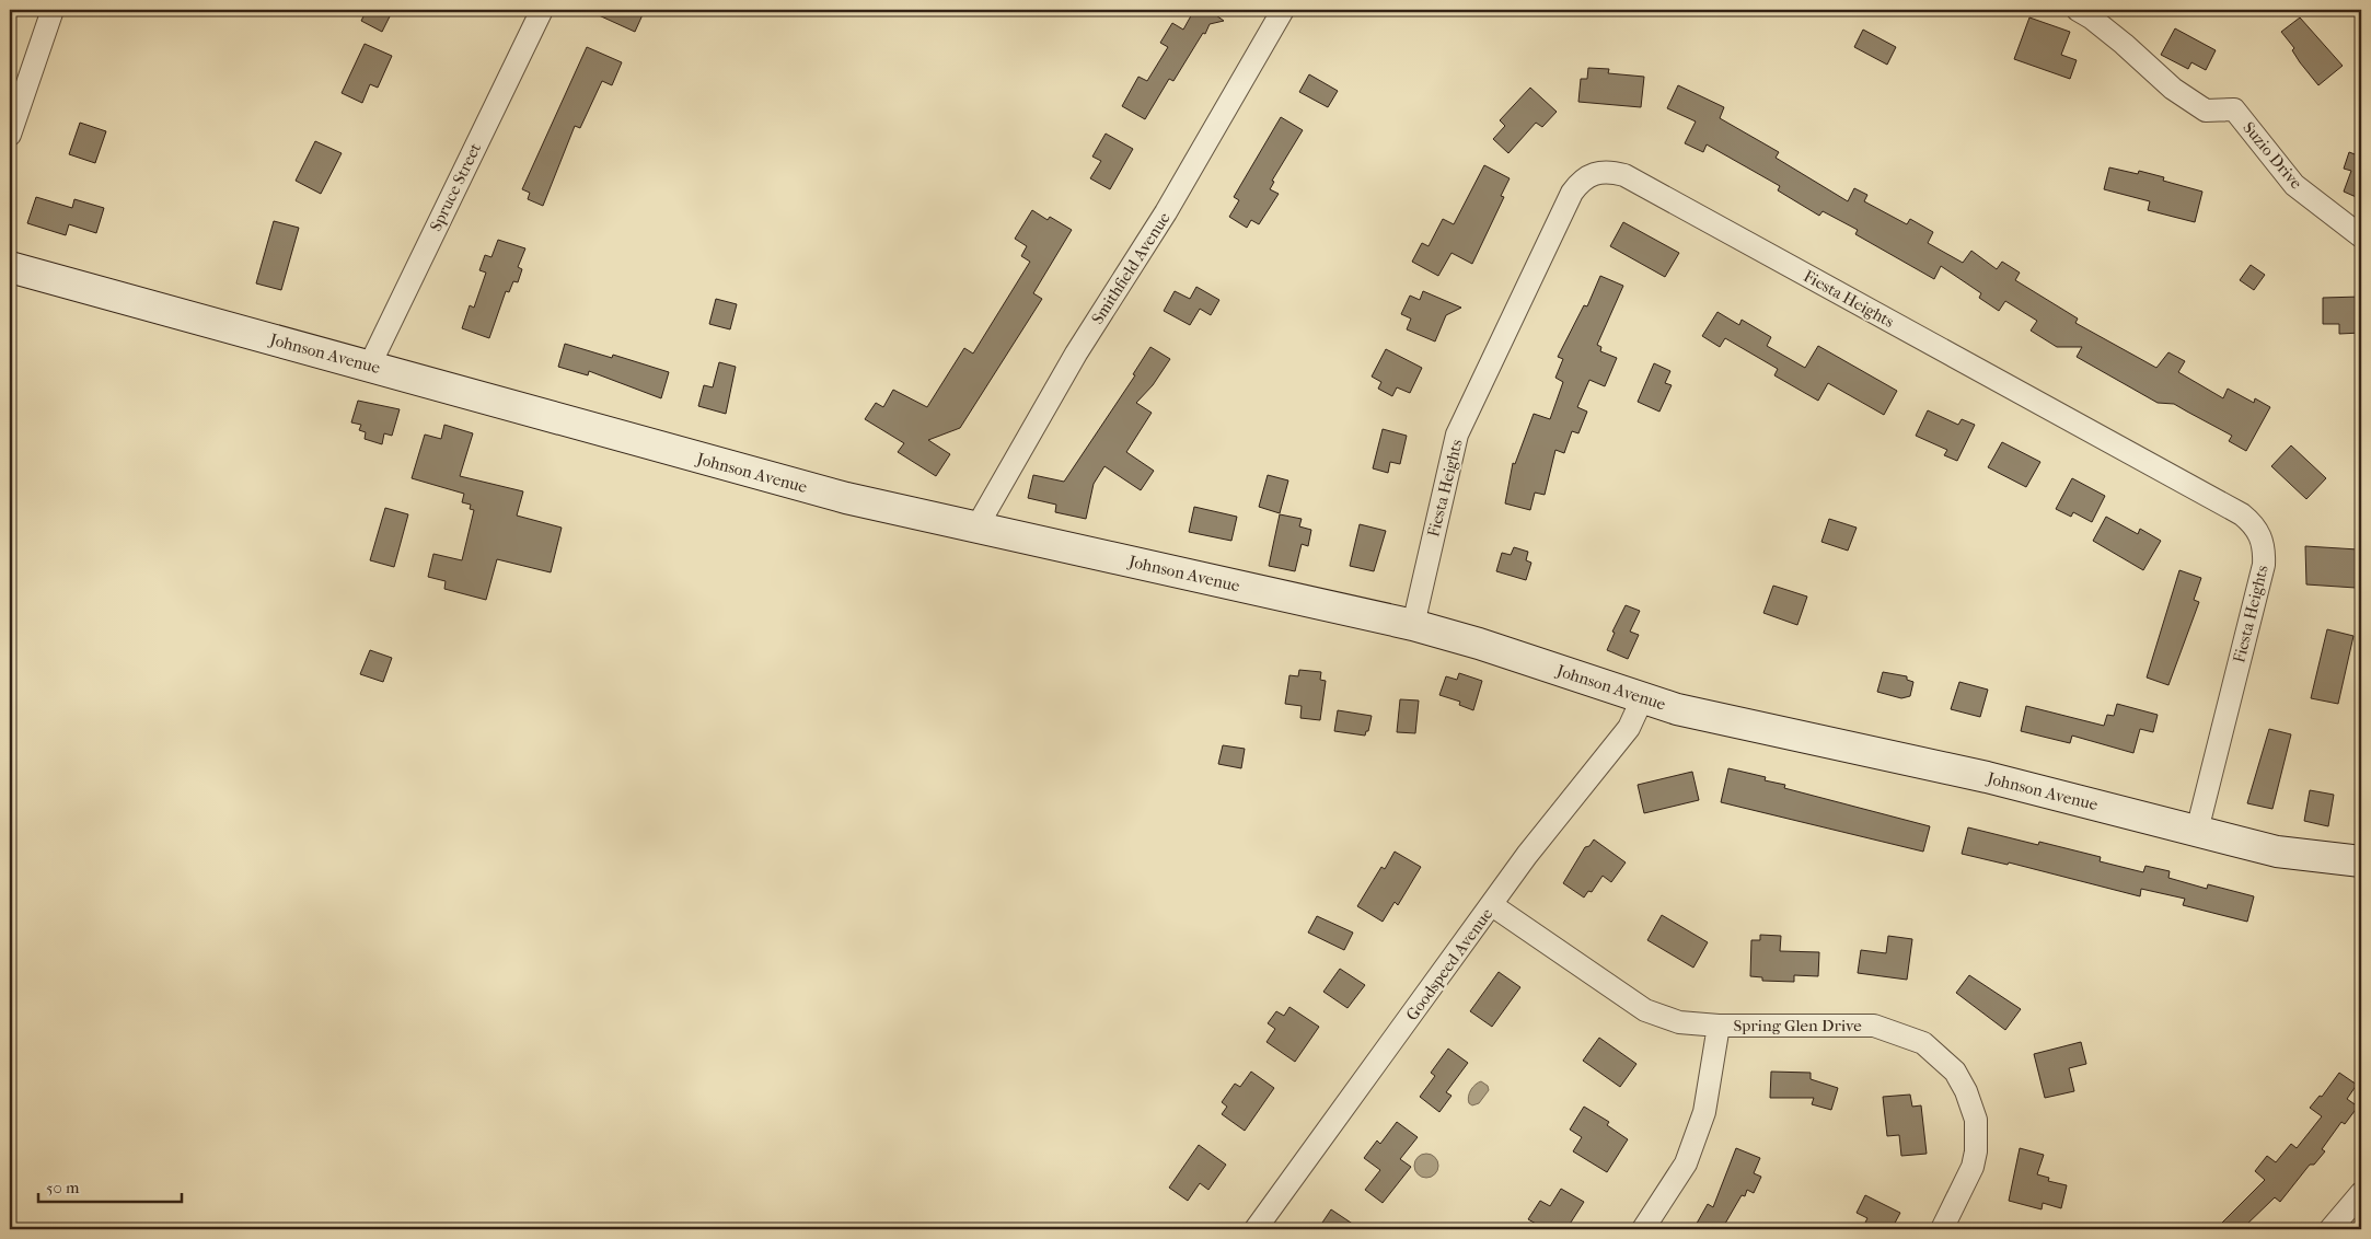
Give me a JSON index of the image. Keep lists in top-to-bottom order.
{
  "streets": {
    "street": [
      "Suzio Drive",
      "Spruce Street",
      "Smithfield Avenue",
      "Fiesta Heights",
      "Johnson Avenue",
      "Goodspeed Avenue",
      "Spring Glen Drive"
    ]
  },
  "crossings": [
    ["Spruce Street", "Johnson Avenue"],
    ["Smithfield Avenue", "Johnson Avenue"],
    ["Fiesta Heights", "Johnson Avenue"],
    ["Johnson Avenue", "Goodspeed Avenue"],
    ["Goodspeed Avenue", "Spring Glen Drive"]
  ],
  "scale_bar": "50 m"
}
